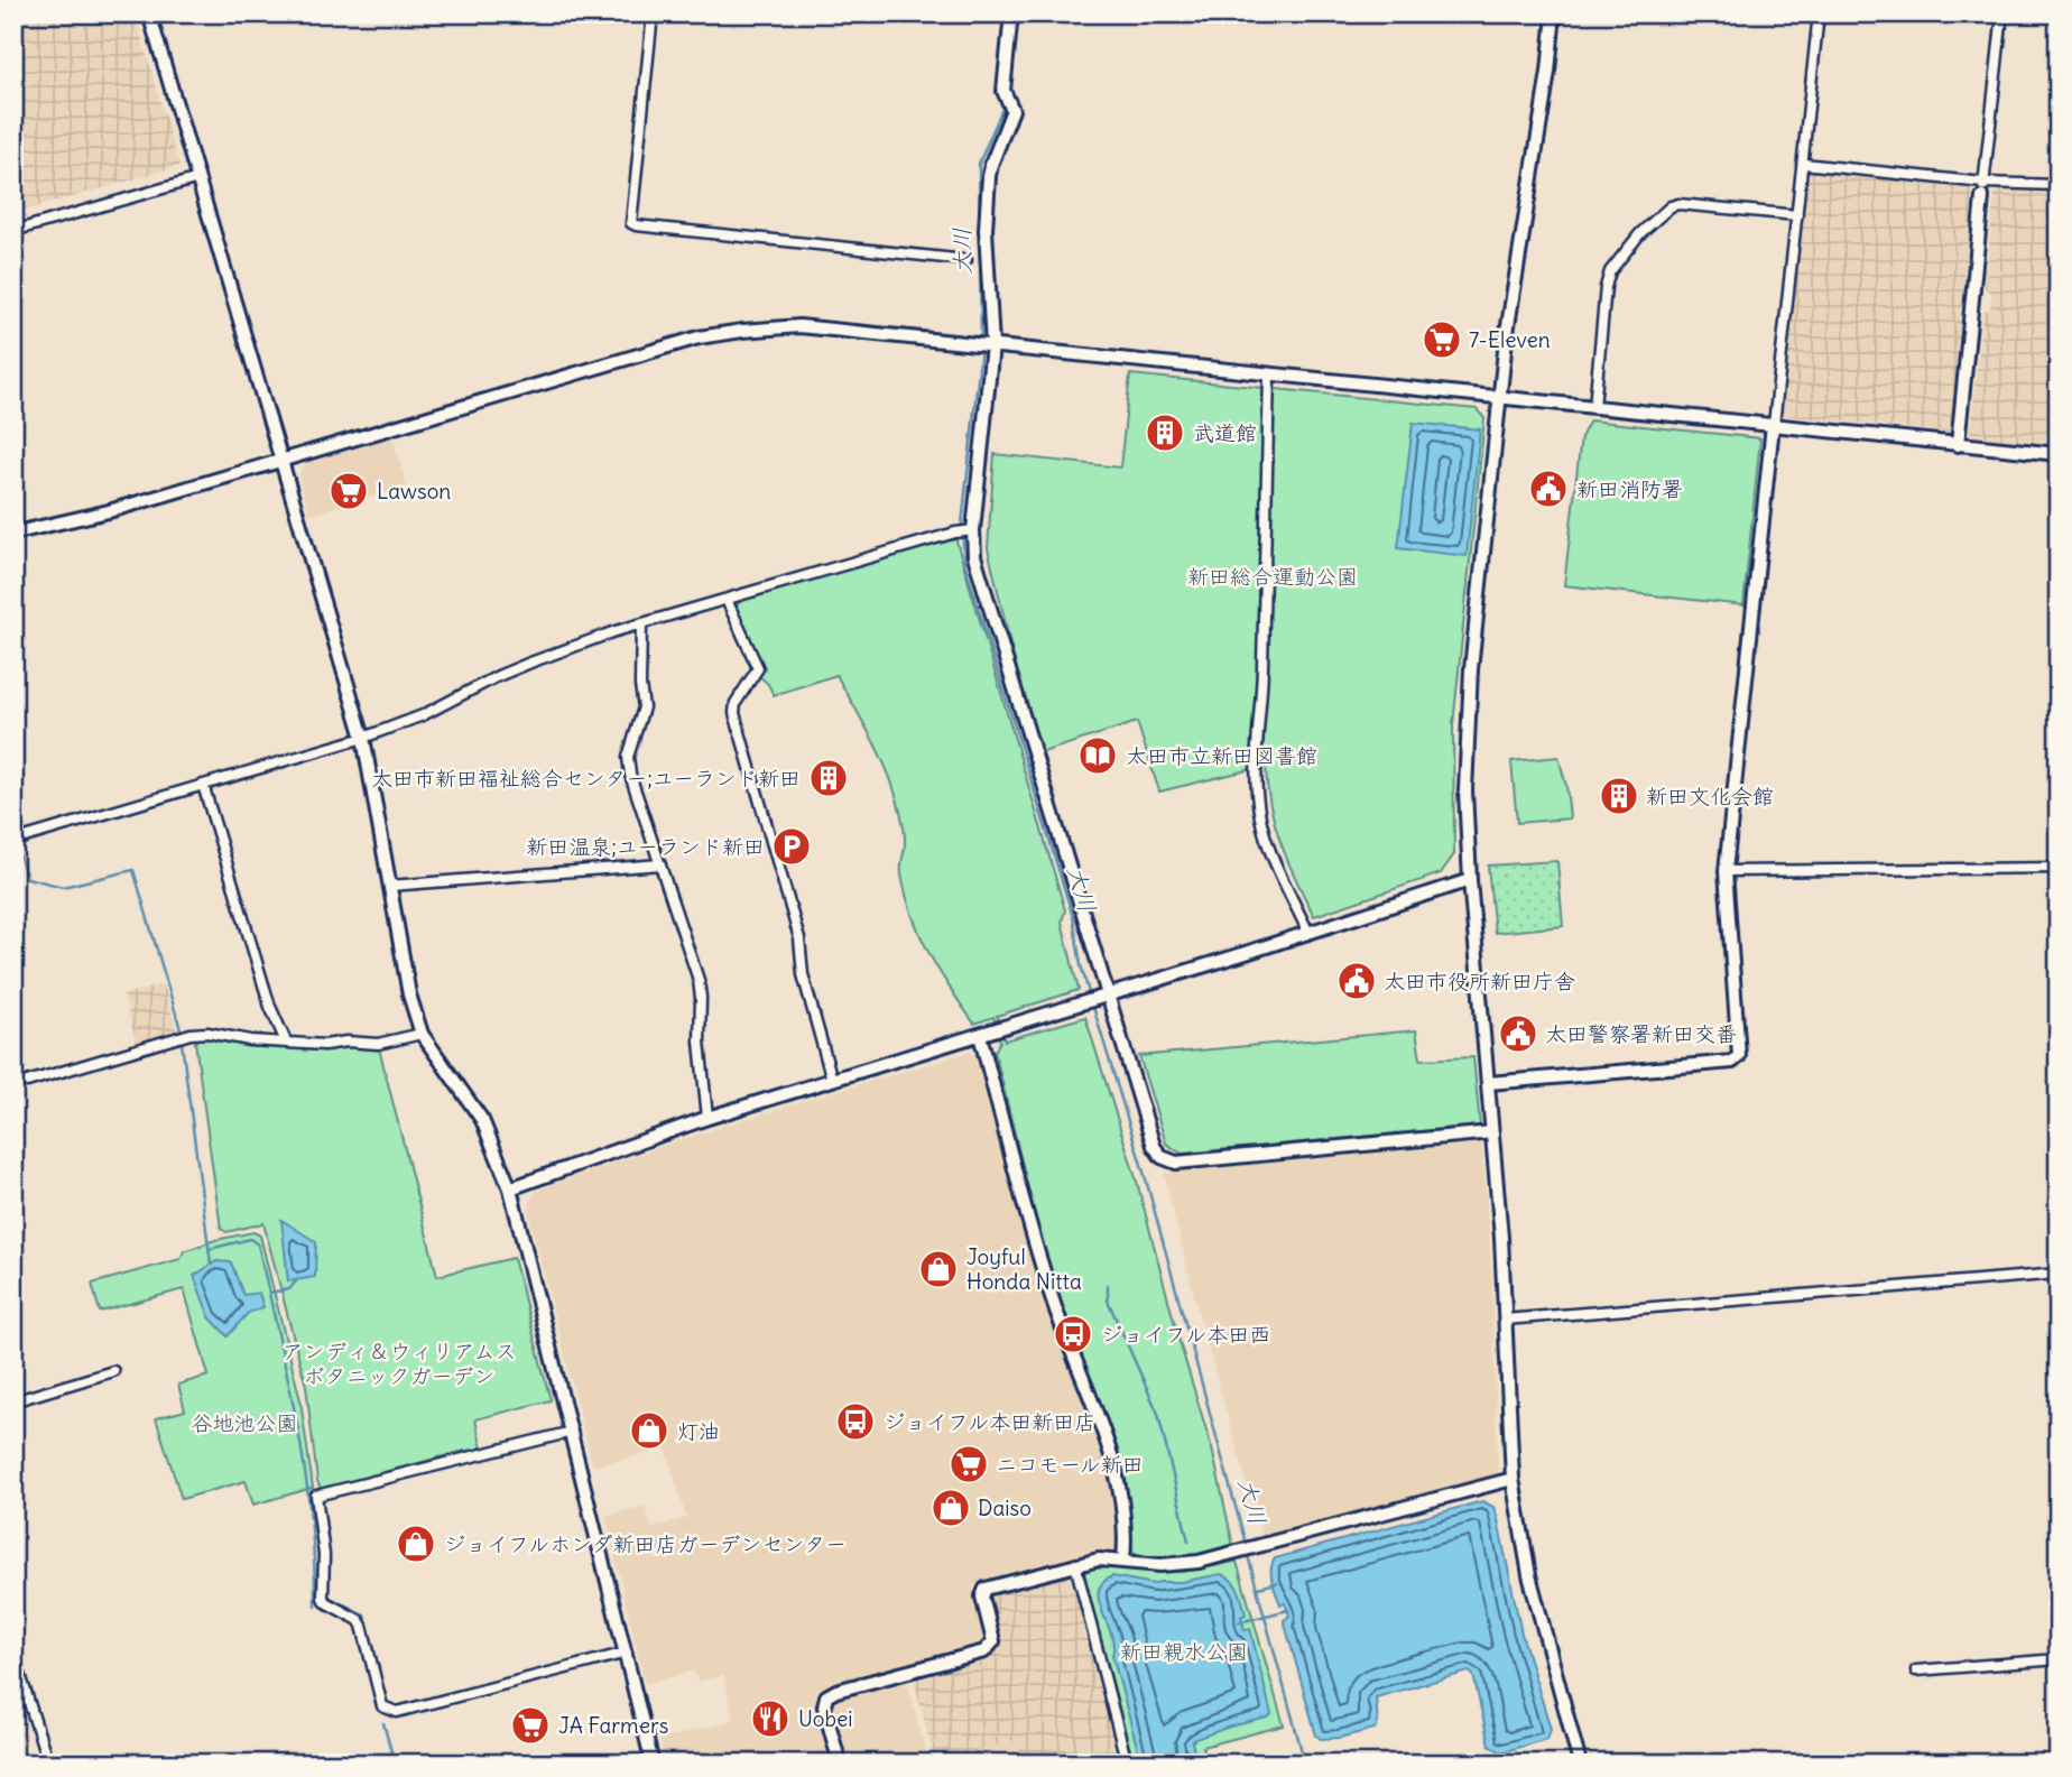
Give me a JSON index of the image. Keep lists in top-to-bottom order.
{
  "water": ["大川"],
  "parks": [
    "新田総合運動公園",
    "アンディ＆ウィリアムス ボタニックガーデン",
    "谷地池公園",
    "新田親水公園"
  ],
  "places": {
    "supermarket": [
      "7-Eleven",
      "Lawson",
      "ニコモール新田",
      "JA Farmers"
    ],
    "building": ["武道館", "太田市新田福祉総合センター;ユーランド新田", "新田文化会館"],
    "public building": ["新田消防署", "太田市役所新田庁舎", "太田警察署新田交番"],
    "library": ["太田市立新田図書館"],
    "parking": ["新田温泉;ユーランド新田"],
    "shop": [
      "Joyful Honda Nitta",
      "灯油",
      "Daiso",
      "ジョイフルホンダ新田店ガーデンセンター"
    ],
    "bus stop": ["ジョイフル本田西", "ジョイフル本田新田店"],
    "restaurant": ["Uobei"]
  }
}
